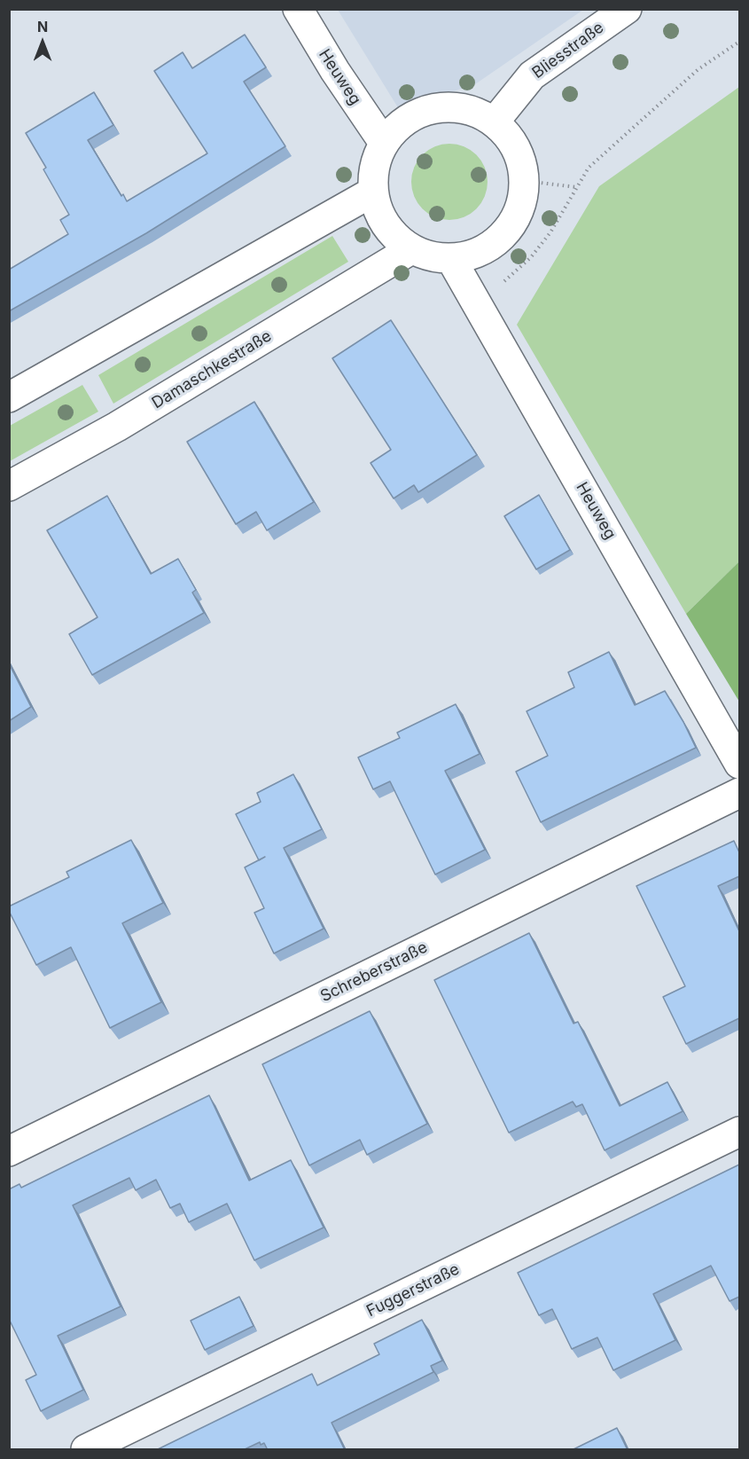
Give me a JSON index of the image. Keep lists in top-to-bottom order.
{
  "streets": {
    "street": [
      "Bliesstraße",
      "Heuweg",
      "Damaschkestraße",
      "Schreberstraße",
      "Fuggerstraße"
    ]
  },
  "crossings": [
    ["Bliesstraße", "Heuweg"],
    ["Bliesstraße", "Damaschkestraße"],
    ["Heuweg", "Damaschkestraße"]
  ],
  "north": "top"
}
